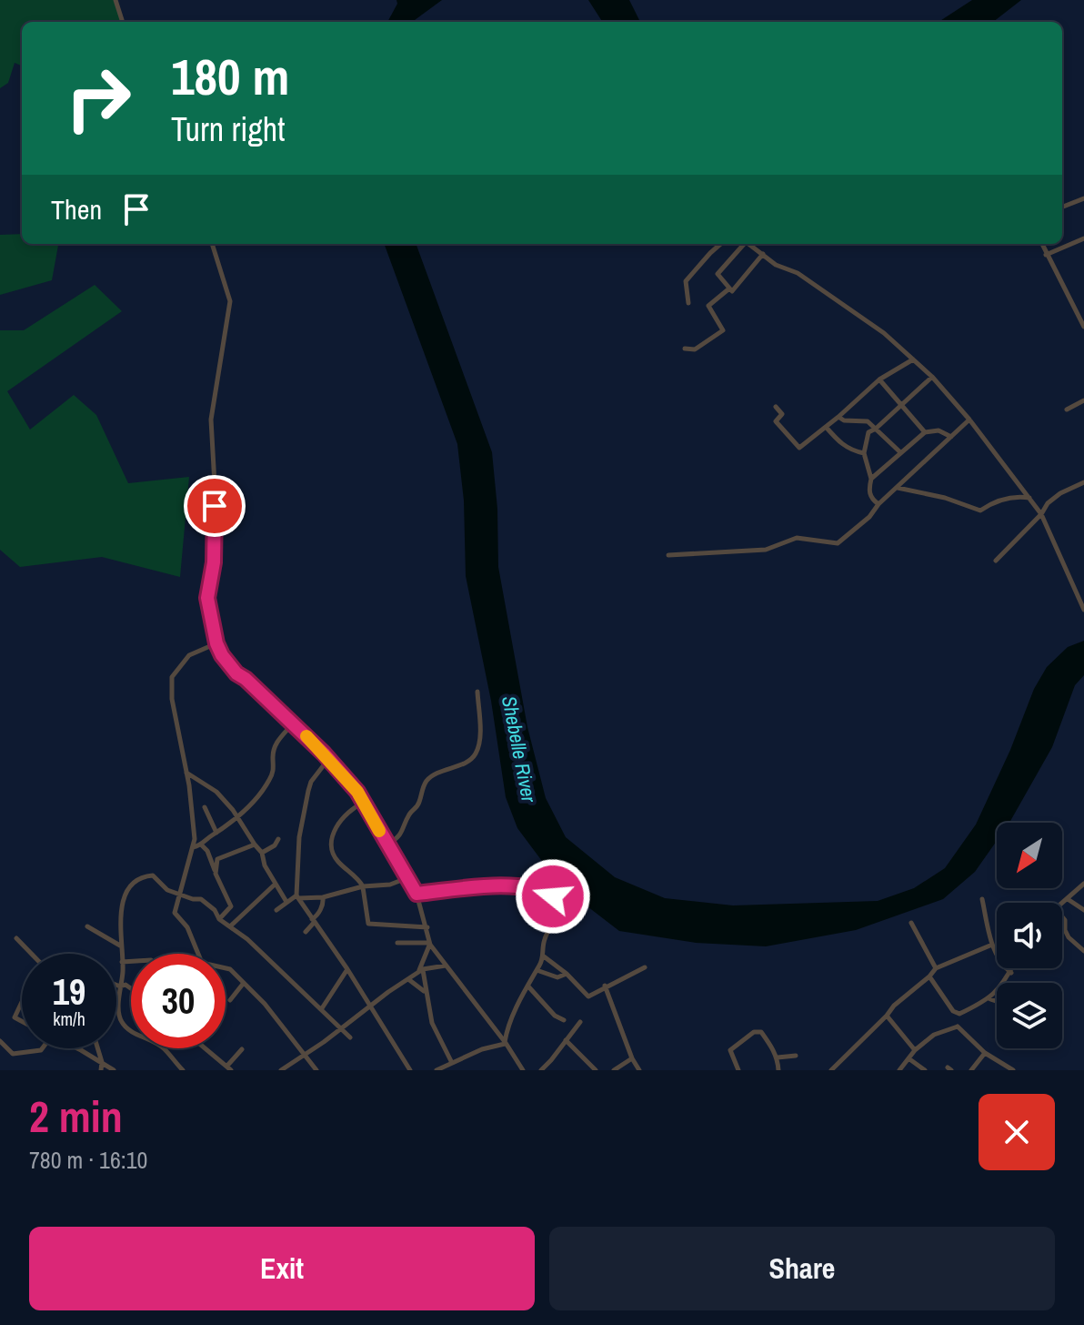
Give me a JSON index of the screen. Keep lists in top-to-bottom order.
{
  "water": ["Shebelle River"],
  "north": "bottom left",
  "page": {
    "turn": ["180 m", "Turn right"],
    "then": "Then",
    "speed": "19 km/h",
    "limit": "30",
    "heading": ["2 min", "780 m · 16:10"],
    "buttons": ["Exit", "Share"]
  }
}
